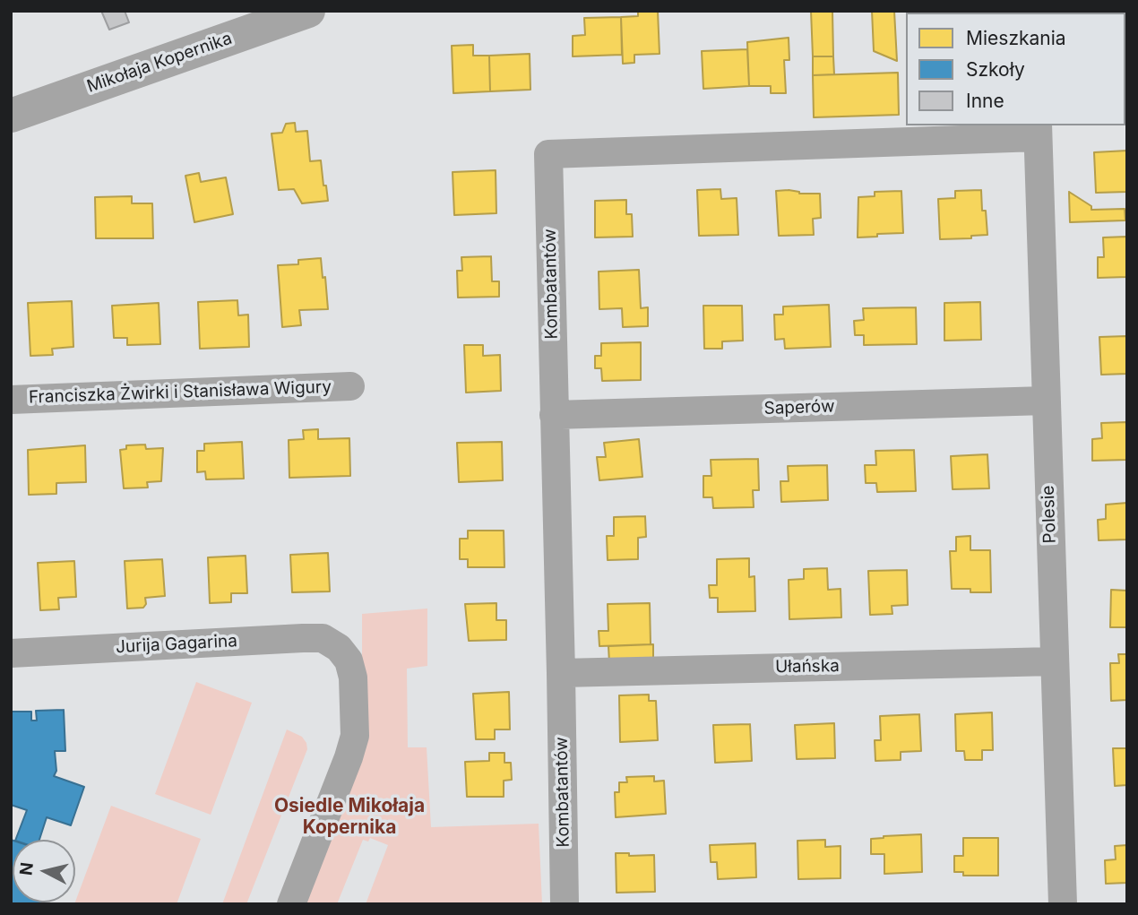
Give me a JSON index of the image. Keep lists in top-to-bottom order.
{
  "streets": {
    "street": [
      "Mikołaja Kopernika",
      "Kombatantów",
      "Franciszka Żwirki i Stanisława Wigury",
      "Saperów",
      "Polesie",
      "Jurija Gagarina",
      "Ułańska"
    ]
  },
  "crossings": [
    ["Kombatantów", "Saperów"],
    ["Kombatantów", "Polesie"],
    ["Kombatantów", "Ułańska"],
    ["Saperów", "Polesie"],
    ["Polesie", "Ułańska"]
  ],
  "districts": ["Osiedle Mikołaja Kopernika"],
  "legend": ["Mieszkania", "Szkoły", "Inne"],
  "north": "left"
}
